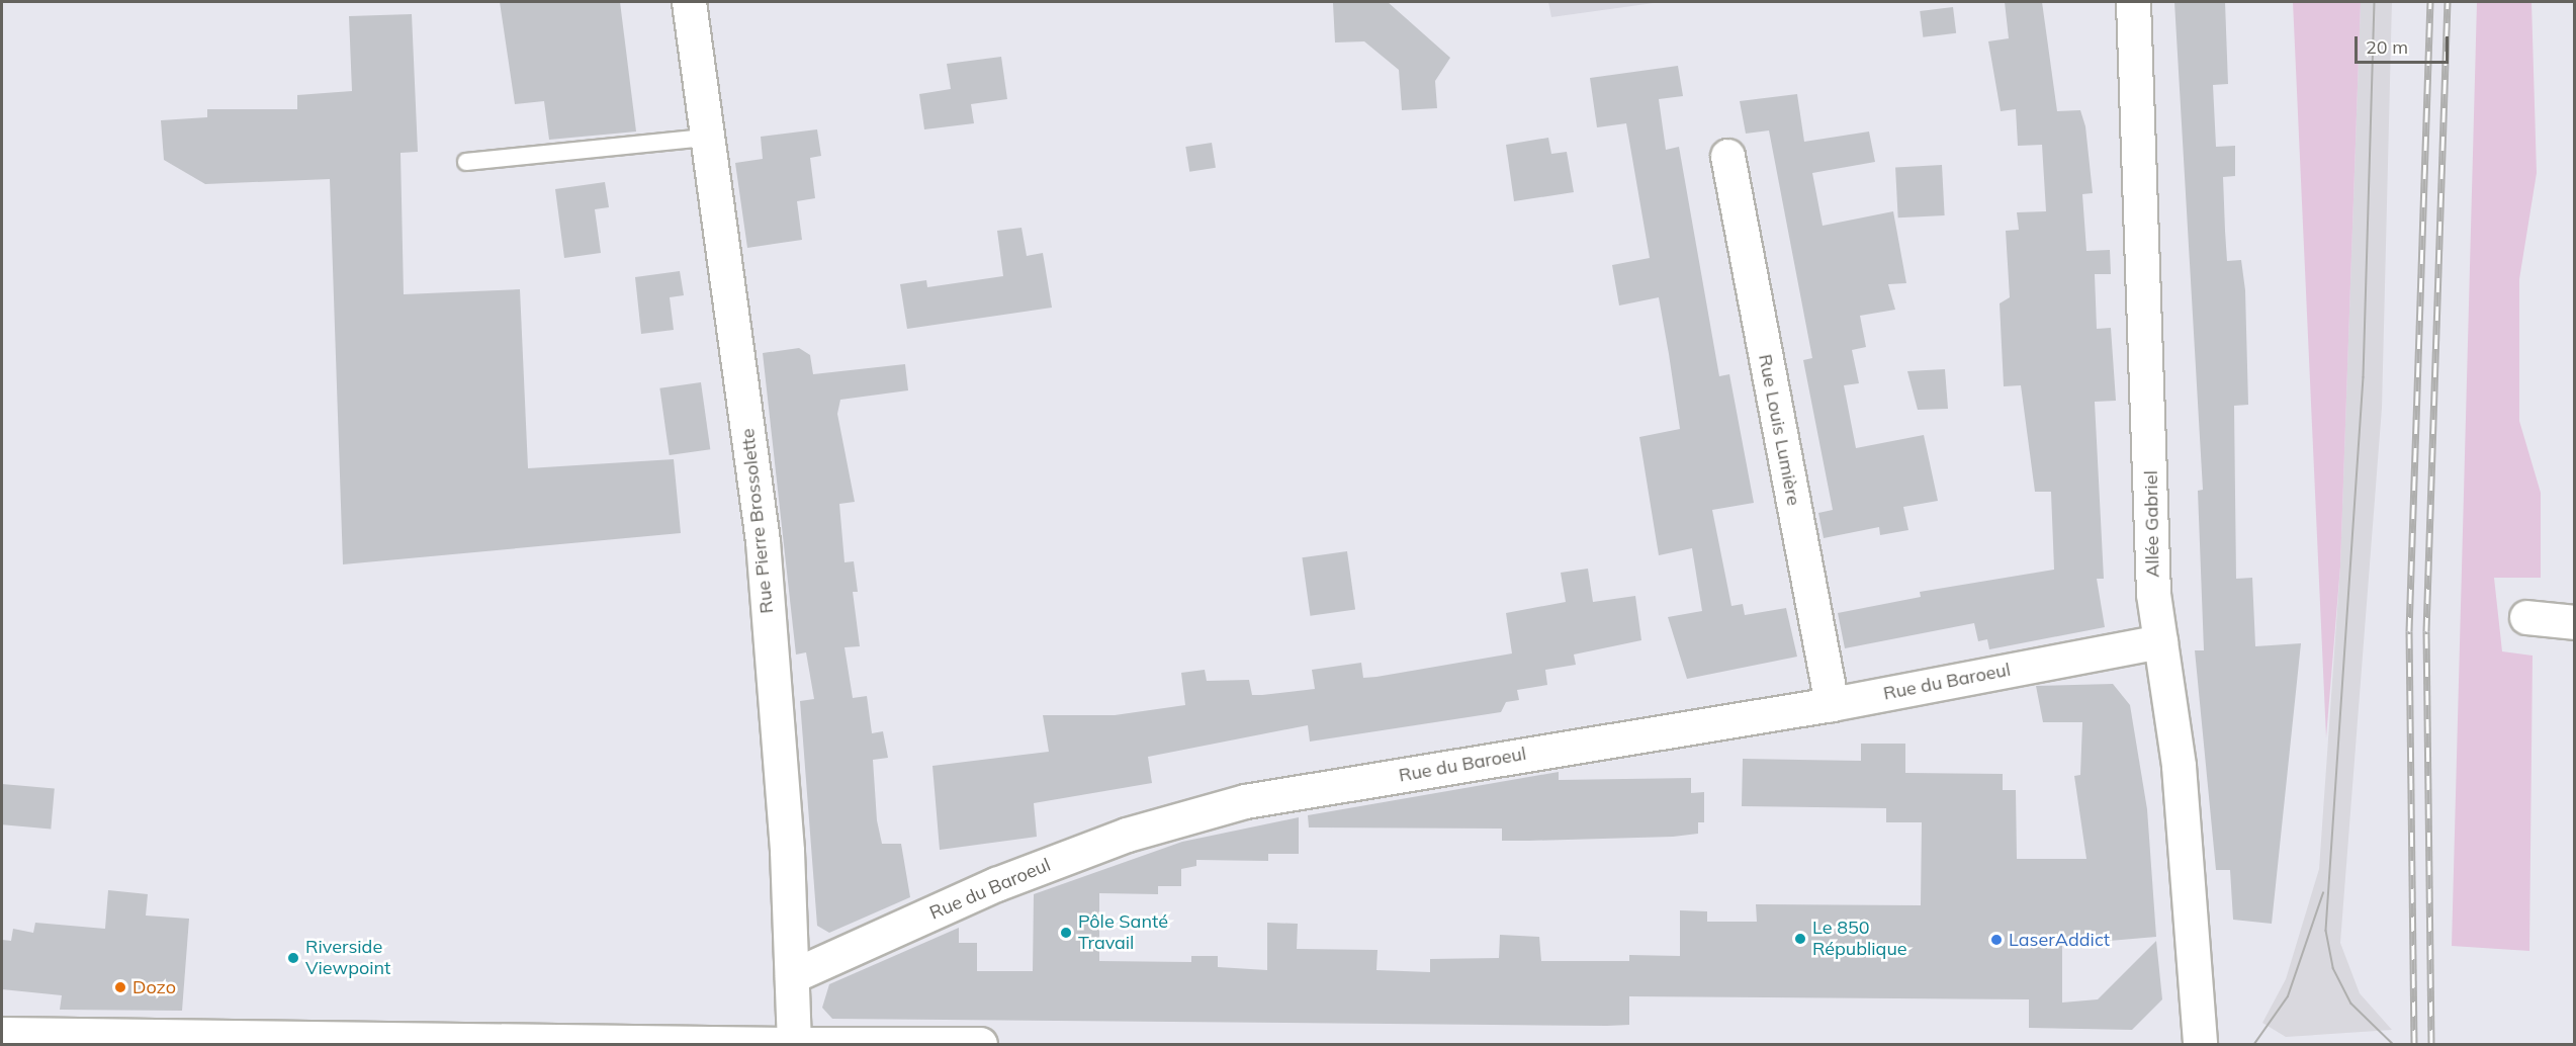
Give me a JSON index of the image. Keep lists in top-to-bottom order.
{
  "streets": {
    "street": [
      "Rue Louis Lumière",
      "Rue Pierre Brossolette",
      "Allée Gabriel",
      "Rue du Baroeul"
    ]
  },
  "crossings": [
    ["Rue Louis Lumière", "Rue du Baroeul"],
    ["Rue Pierre Brossolette", "Rue du Baroeul"],
    ["Allée Gabriel", "Rue du Baroeul"]
  ],
  "places": [
    "Pôle Santé Travail",
    "Le 850 République",
    "LaserAddict",
    "Riverside Viewpoint",
    "Dozo"
  ],
  "scale_bar": "20 m"
}
